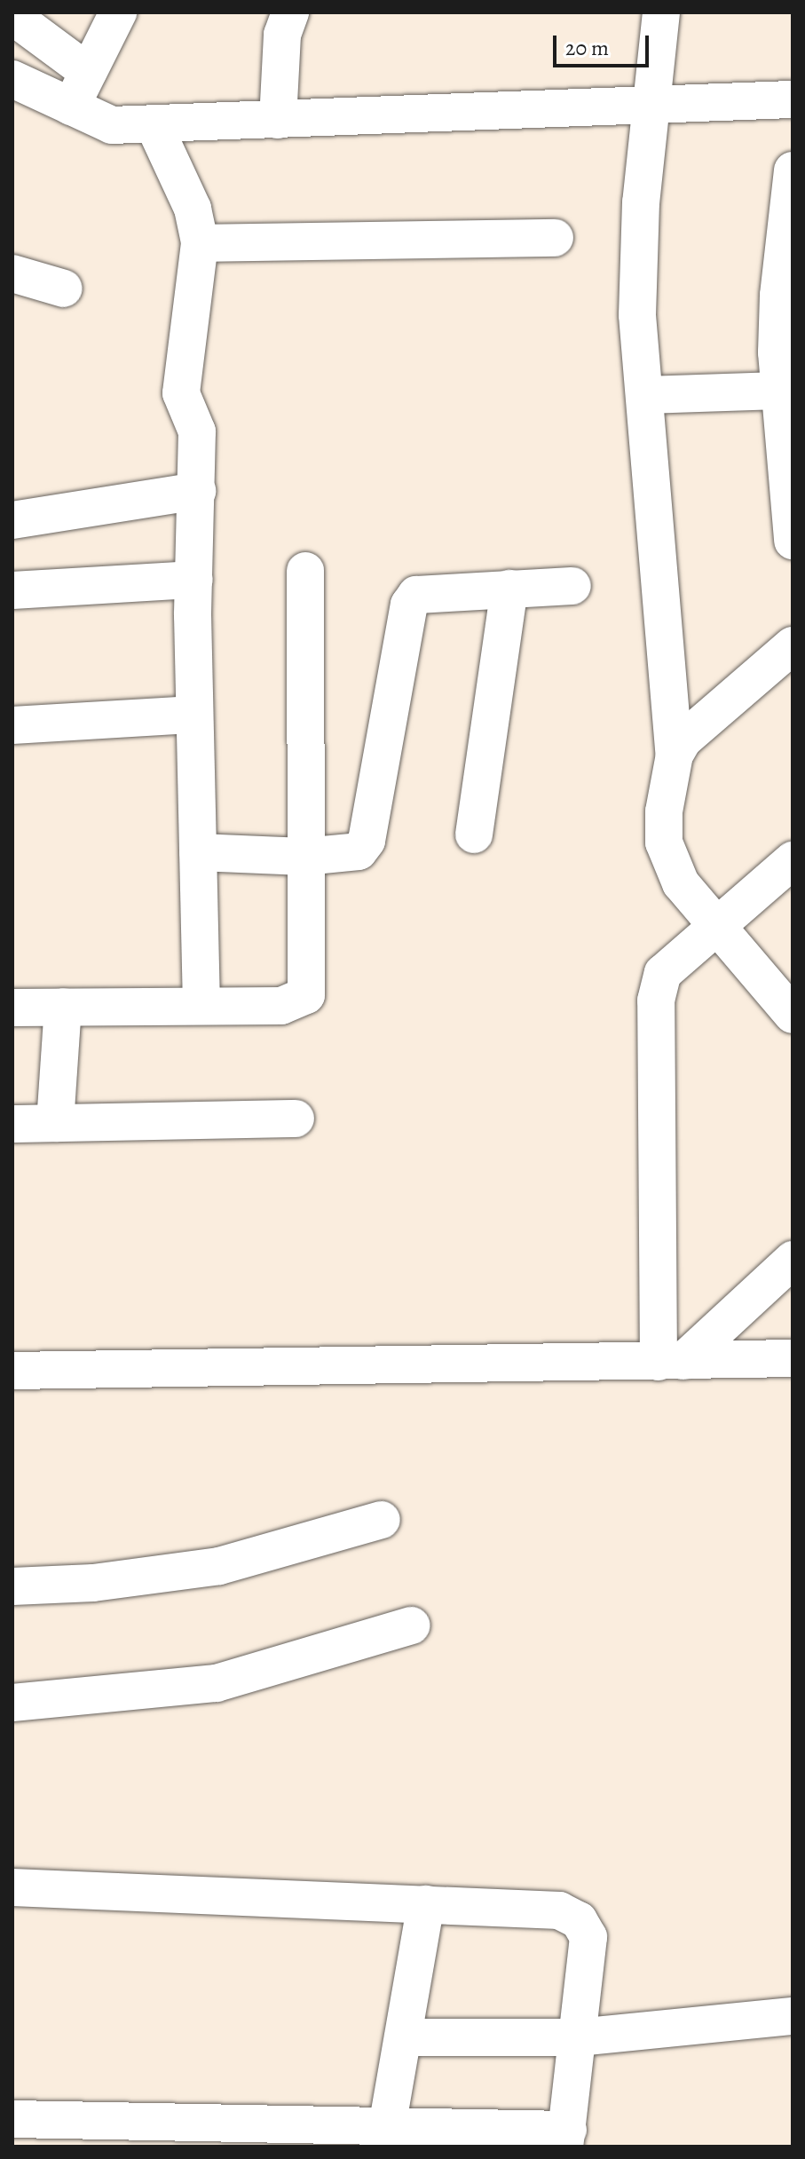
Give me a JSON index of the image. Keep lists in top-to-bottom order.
{
  "scale_bar": "20 m"
}
